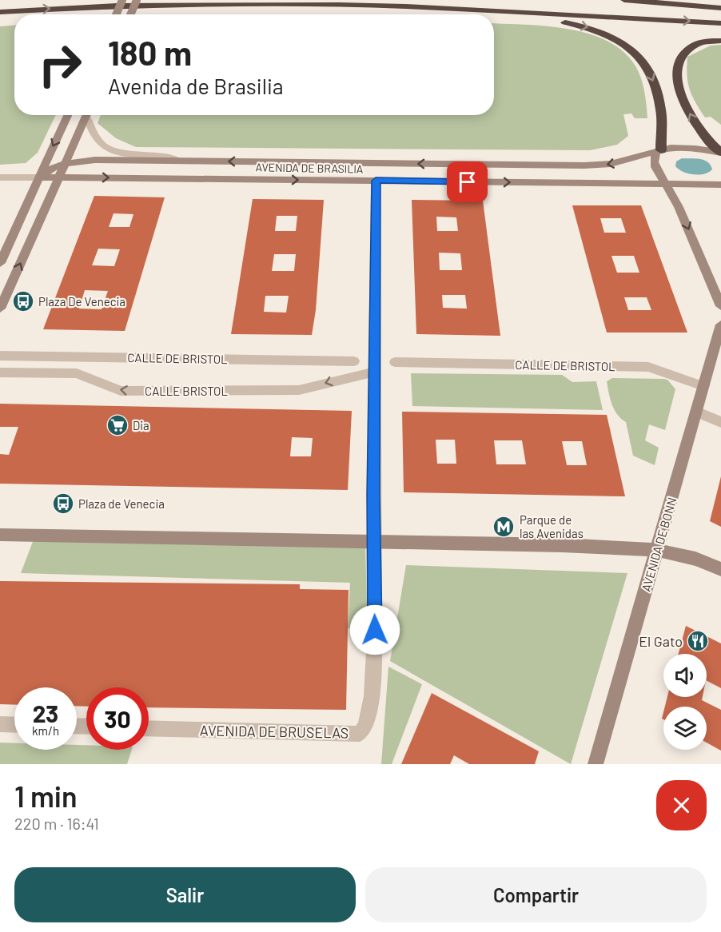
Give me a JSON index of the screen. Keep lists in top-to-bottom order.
{
  "streets": {
    "street": [
      "AVENIDA DE BRASILIA",
      "CALLE DE BRISTOL",
      "CALLE BRISTOL",
      "AVENIDA DE BONN",
      "AVENIDA DE BRUSELAS"
    ]
  },
  "crossings": [
    ["AVENIDA DE BRASILIA", "AVENIDA DE BRUSELAS"],
    ["CALLE DE BRISTOL", "AVENIDA DE BONN"],
    ["CALLE BRISTOL", "AVENIDA DE BRUSELAS"]
  ],
  "one_way": ["CALLE BRISTOL"],
  "places": {
    "bus stop": ["Plaza De Venecia", "Plaza de Venecia"],
    "supermarket": ["Dia"],
    "metro station": ["Parque de las Avenidas"],
    "restaurant": ["El Gato"]
  },
  "page": {
    "turn": ["180 m", "Avenida de Brasilia"],
    "speed": "23 km/h",
    "limit": "30",
    "heading": ["1 min", "220 m · 16:41"],
    "buttons": ["Salir", "Compartir"]
  }
}
